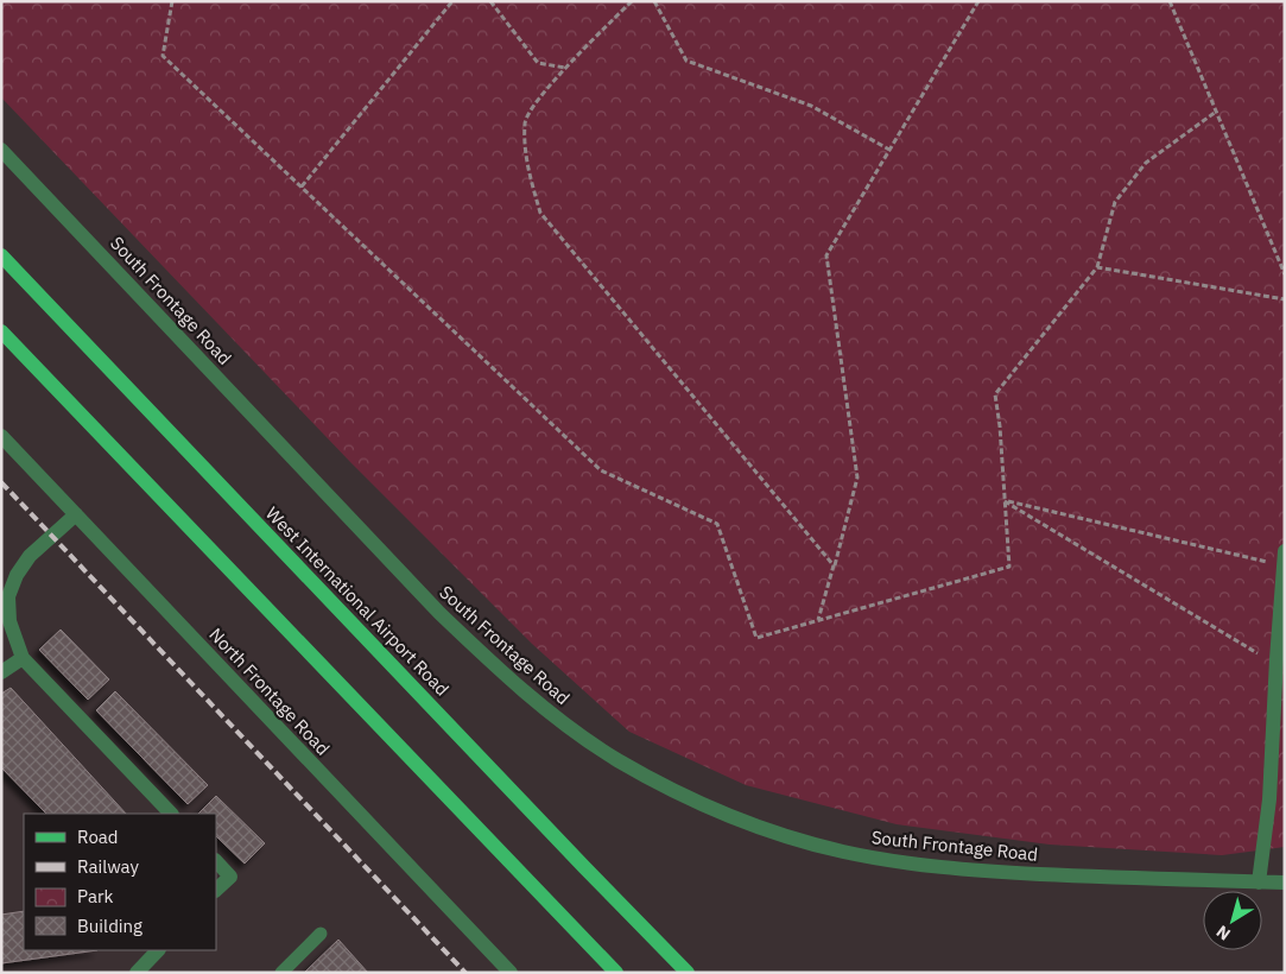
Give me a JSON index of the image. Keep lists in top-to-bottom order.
{
  "streets": {
    "main road": ["West International Airport Road"],
    "street": ["South Frontage Road", "North Frontage Road"]
  },
  "legend": [
    "Road",
    "Railway",
    "Park",
    "Building"
  ],
  "north": "bottom left"
}
